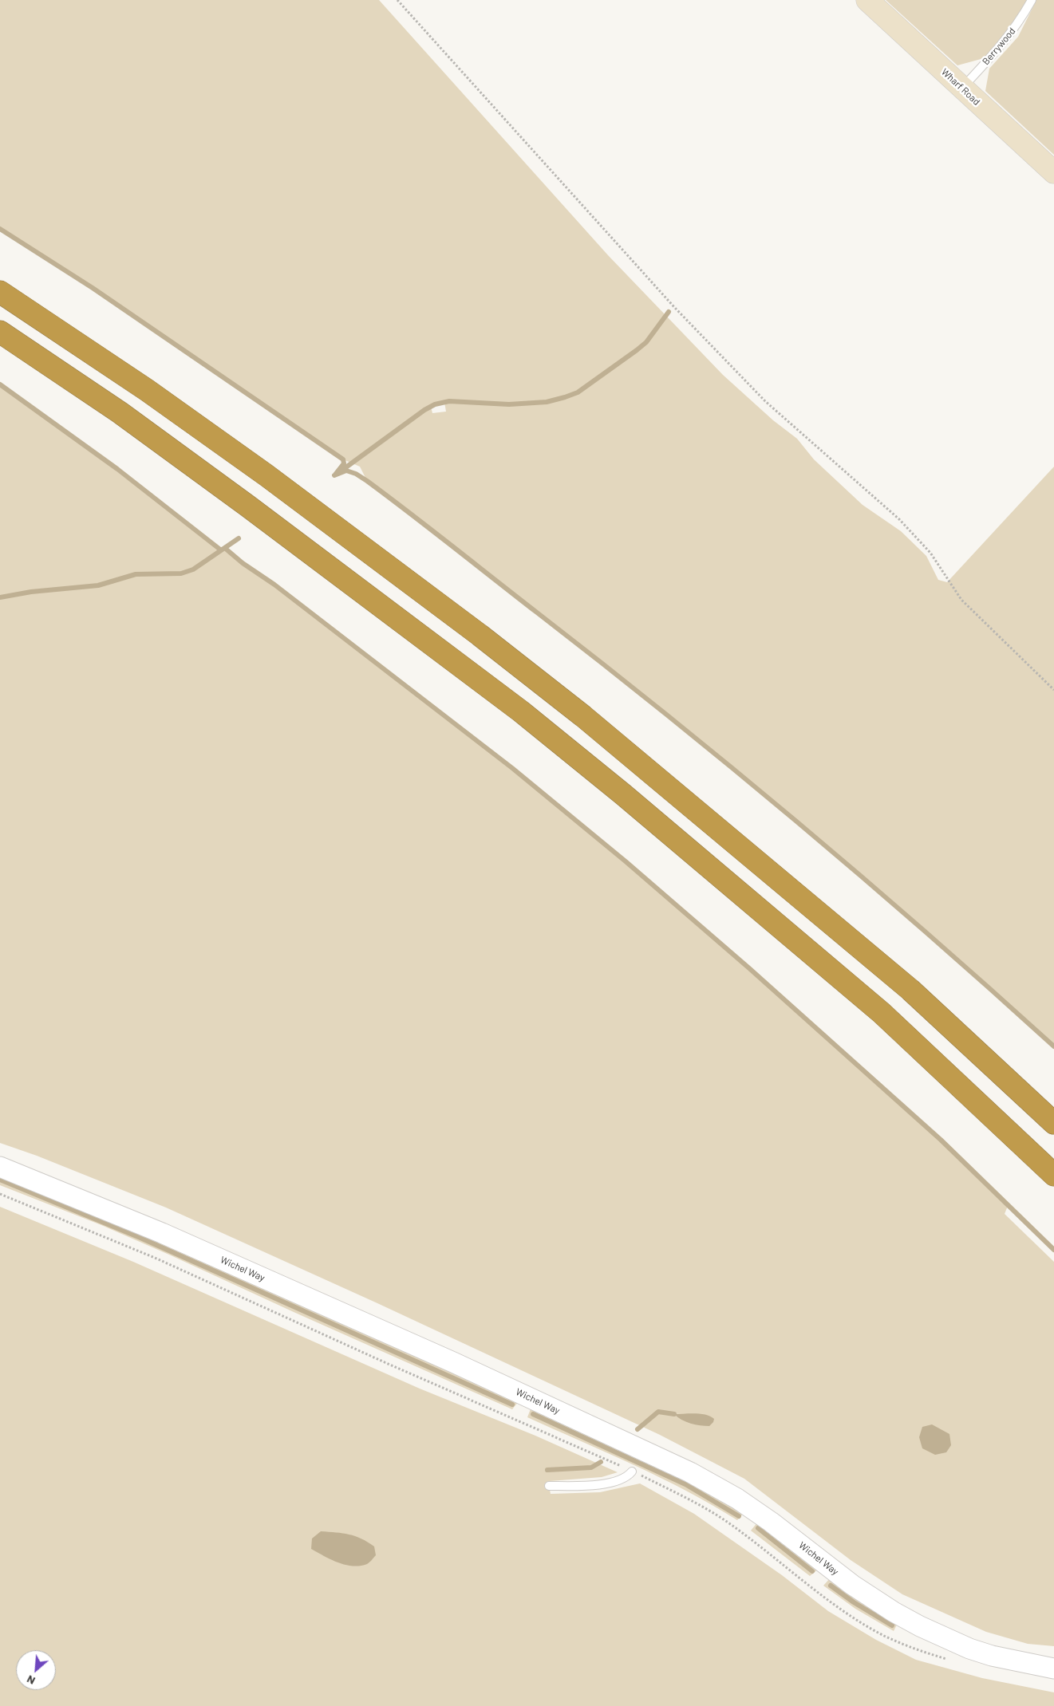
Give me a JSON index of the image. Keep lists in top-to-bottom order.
{
  "streets": {
    "main road": ["Wharf Road"],
    "street": ["Wichel Way"],
    "lane": ["Berrywood"]
  },
  "crossings": [
    ["Berrywood", "Wharf Road"]
  ],
  "north": "bottom left"
}
